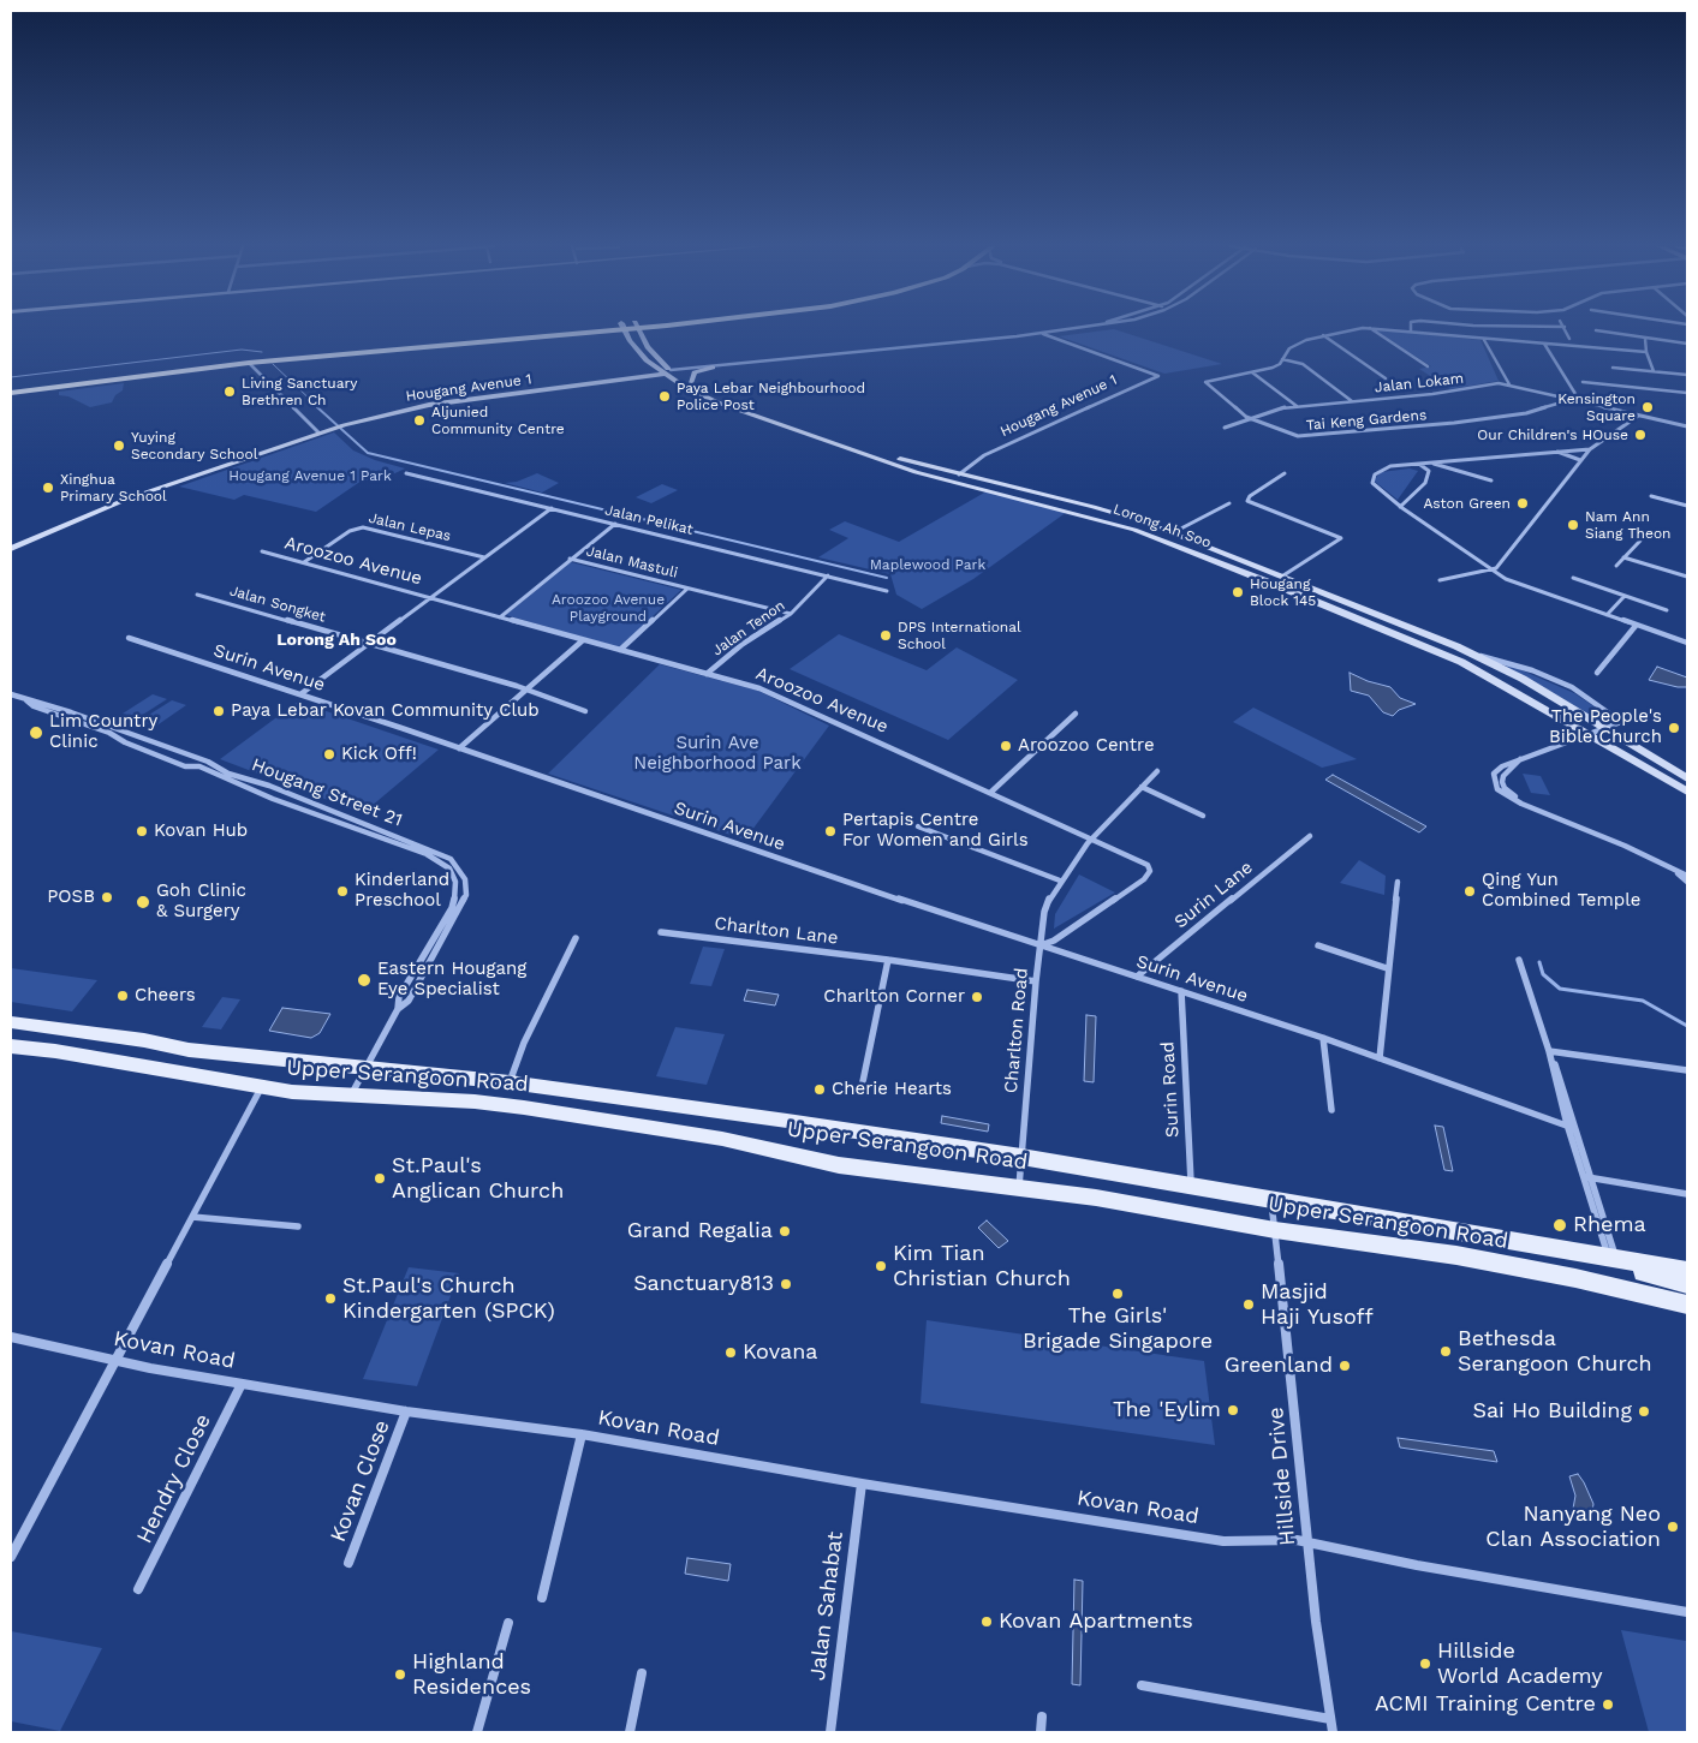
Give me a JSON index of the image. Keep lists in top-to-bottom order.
{
  "streets": {
    "main road": ["Hougang Avenue 1", "Lorong Ah Soo", "Upper Serangoon Road"],
    "street": [
      "Jalan Lokam",
      "Tai Keng Gardens",
      "Jalan Pelikat",
      "Jalan Lepas",
      "Aroozoo Avenue",
      "Jalan Mastuli",
      "Jalan Songket",
      "Jalan Tenon",
      "Surin Avenue",
      "Hougang Street 21",
      "Surin Lane",
      "Charlton Lane",
      "Charlton Road",
      "Surin Road",
      "Kovan Road",
      "Hillside Drive",
      "Hendry Close",
      "Kovan Close",
      "Jalan Sahabat"
    ]
  },
  "crossings": [
    ["Jalan Lokam", "Tai Keng Gardens"],
    ["Hougang Avenue 1", "Lorong Ah Soo"],
    ["Jalan Pelikat", "Jalan Mastuli"],
    ["Jalan Pelikat", "Jalan Tenon"],
    ["Jalan Lepas", "Aroozoo Avenue"],
    ["Aroozoo Avenue", "Jalan Mastuli"],
    ["Aroozoo Avenue", "Jalan Tenon"],
    ["Aroozoo Avenue", "Surin Avenue"],
    ["Aroozoo Avenue", "Charlton Road"],
    ["Jalan Mastuli", "Jalan Tenon"],
    ["Surin Avenue", "Surin Lane"],
    ["Surin Avenue", "Charlton Road"],
    ["Surin Avenue", "Surin Road"],
    ["Hougang Street 21", "Upper Serangoon Road"],
    ["Charlton Lane", "Charlton Road"],
    ["Charlton Road", "Upper Serangoon Road"],
    ["Upper Serangoon Road", "Surin Road"],
    ["Upper Serangoon Road", "Hillside Drive"],
    ["Kovan Road", "Hillside Drive"],
    ["Kovan Road", "Hendry Close"],
    ["Kovan Road", "Kovan Close"],
    ["Kovan Road", "Jalan Sahabat"]
  ],
  "districts": ["Lorong Ah Soo"],
  "parks": [
    "Hougang Avenue 1 Park",
    "Maplewood Park",
    "Aroozoo Avenue Playground",
    "Surin Ave Neighborhood Park"
  ],
  "places": [
    "Living Sanctuary Brethren Ch",
    "Paya Lebar Neighbourhood Police Post",
    "Kensington Square",
    "Aljunied Community Centre",
    "Our Children's HOuse",
    "Yuying Secondary School",
    "Xinghua Primary School",
    "Aston Green",
    "Nam Ann Siang Theon",
    "Hougang Block 145",
    "DPS International School",
    "Paya Lebar Kovan Community Club",
    "The People's Bible Church",
    "Lim Country Clinic",
    "Aroozoo Centre",
    "Kick Off!",
    "Kovan Hub",
    "Pertapis Centre For Women and Girls",
    "Kinderland Preschool",
    "Qing Yun Combined Temple",
    "POSB",
    "Goh Clinic & Surgery",
    "Eastern Hougang Eye Specialist",
    "Cheers",
    "Charlton Corner",
    "Cherie Hearts",
    "St.Paul's Anglican Church",
    "Rhema",
    "Grand Regalia",
    "Kim Tian Christian Church",
    "Sanctuary813",
    "The Girls' Brigade Singapore",
    "St.Paul's Church Kindergarten (SPCK)",
    "Masjid Haji Yusoff",
    "Bethesda Serangoon Church",
    "Kovana",
    "Greenland",
    "The 'Eylim",
    "Sai Ho Building",
    "Nanyang Neo Clan Association",
    "Kovan Apartments",
    "Hillside World Academy",
    "Highland Residences",
    "ACMI Training Centre"
  ]
}
